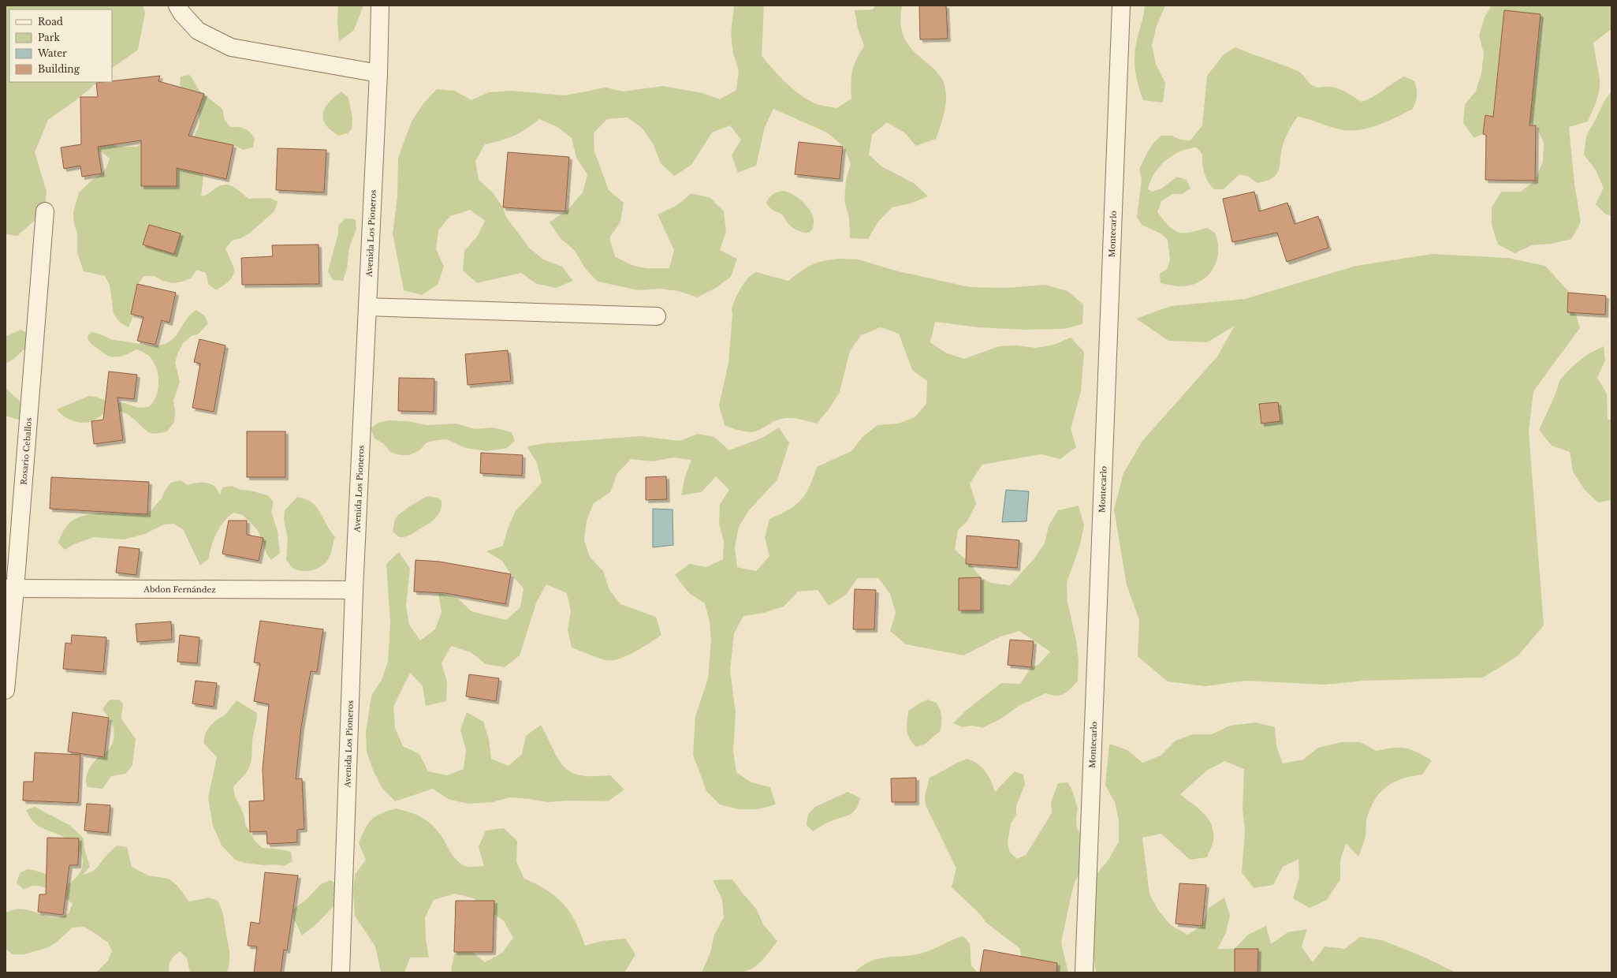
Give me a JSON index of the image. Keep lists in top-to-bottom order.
{
  "streets": {
    "street": [
      "Avenida Los Pioneros",
      "Montecarlo",
      "Rosario Ceballos",
      "Abdon Fernández"
    ]
  },
  "crossings": [
    ["Avenida Los Pioneros", "Abdon Fernández"],
    ["Rosario Ceballos", "Abdon Fernández"]
  ],
  "legend": [
    "Road",
    "Park",
    "Water",
    "Building"
  ]
}
